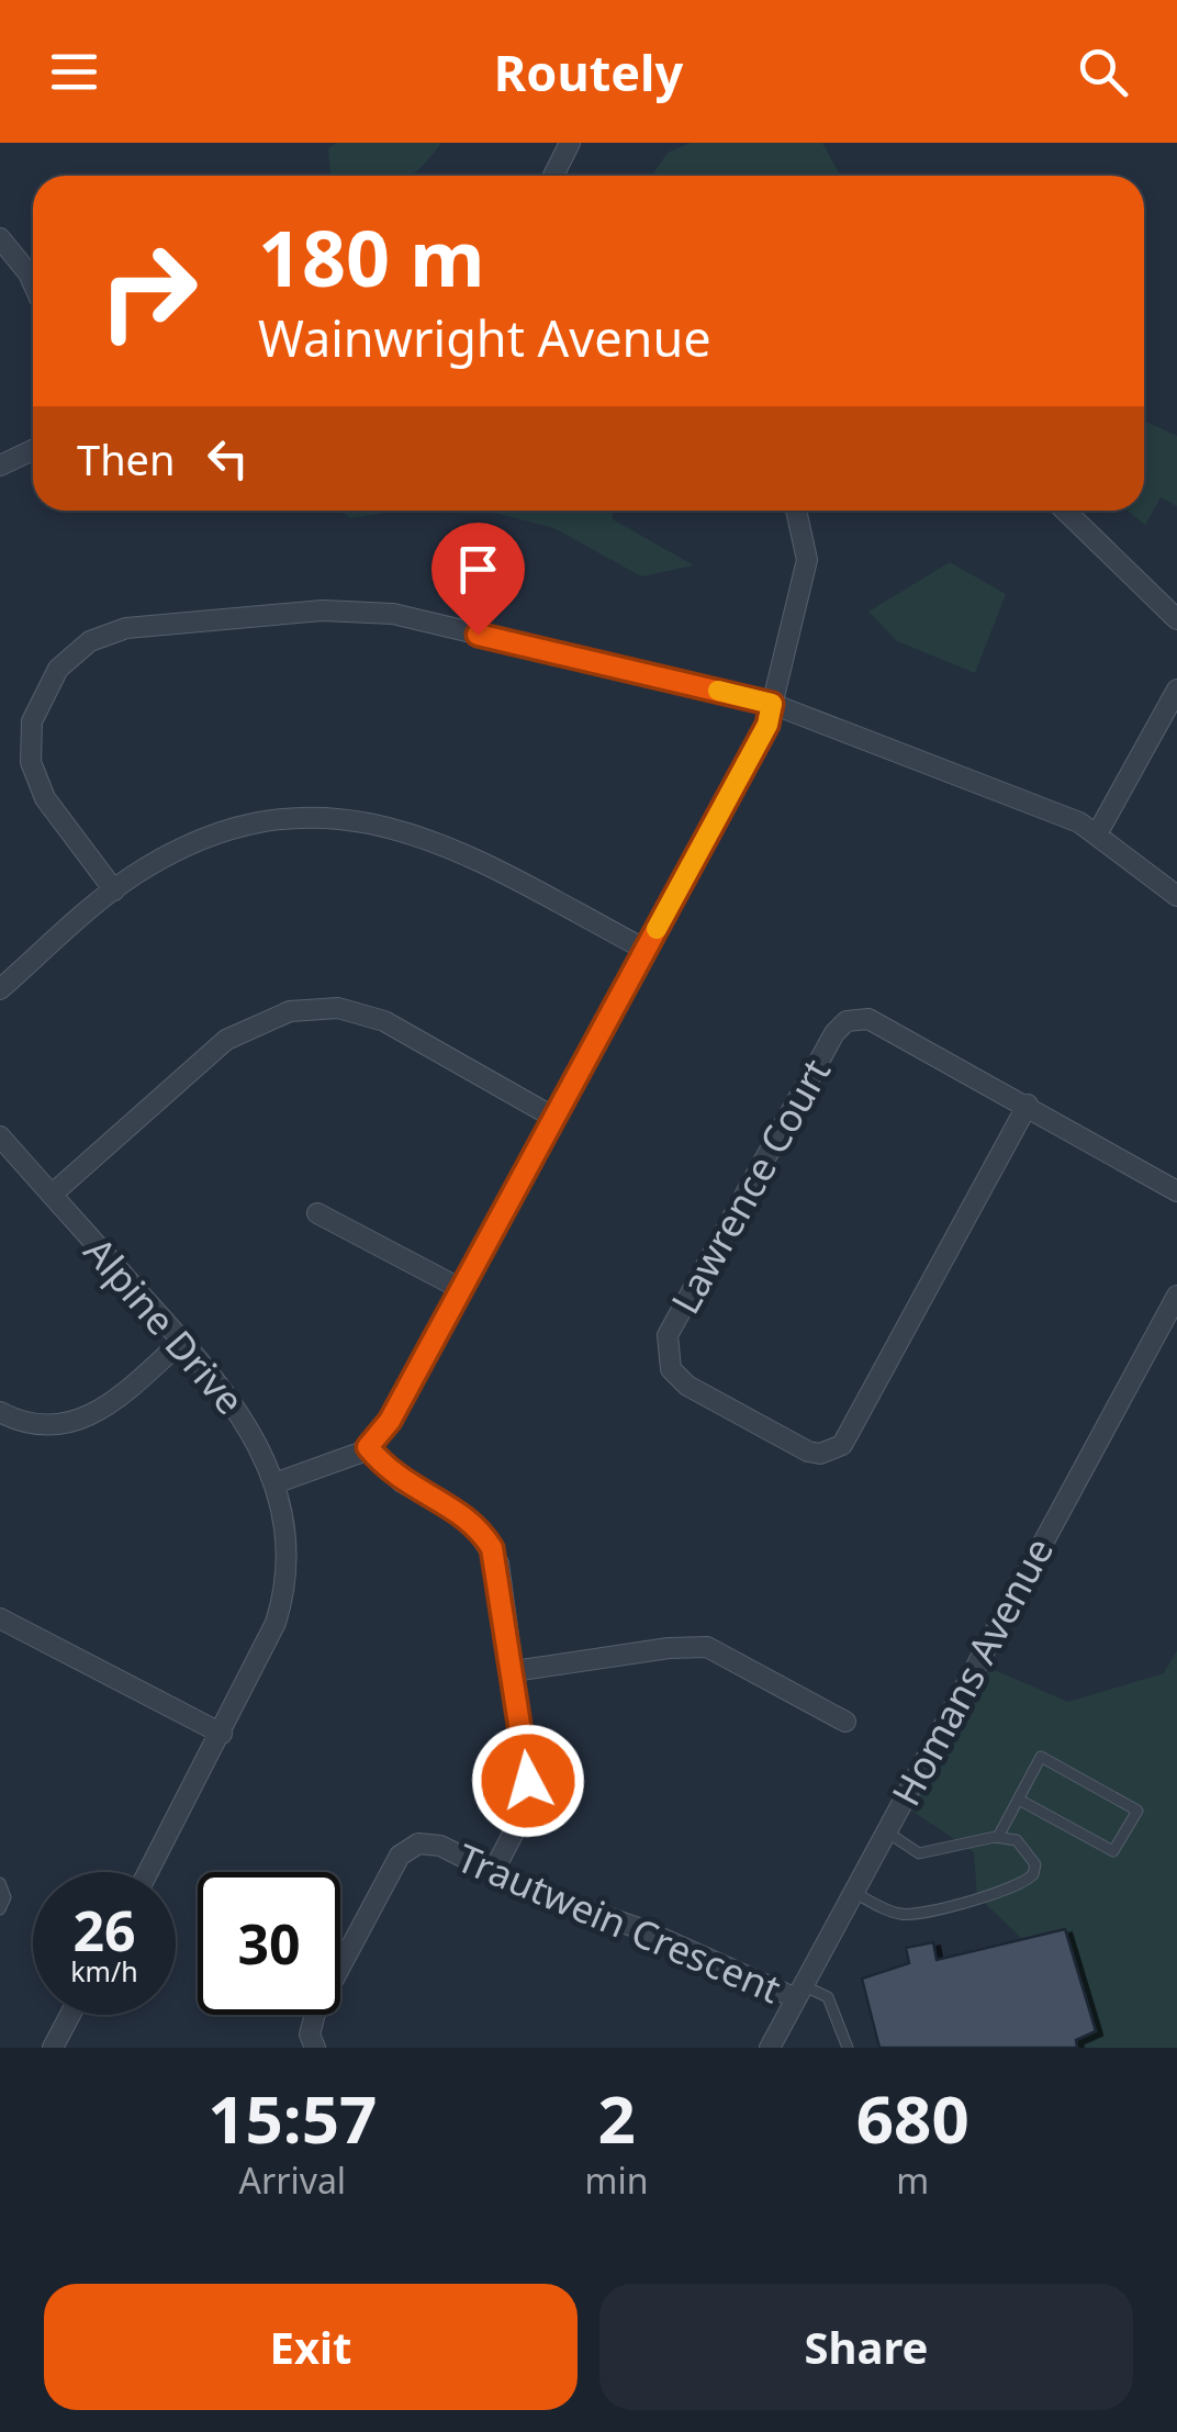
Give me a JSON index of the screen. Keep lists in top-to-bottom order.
{
  "streets": {
    "street": [
      "Lawrence Court",
      "Alpine Drive",
      "Homans Avenue",
      "Trautwein Crescent"
    ]
  },
  "crossings": [
    ["Homans Avenue", "Trautwein Crescent"]
  ],
  "page": {
    "header": "Routely",
    "turn": ["180 m", "Wainwright Avenue"],
    "then": "Then",
    "speed": "26 km/h",
    "limit": "30",
    "eta": [
      "15:57",
      "Arrival",
      "2",
      "min",
      "680",
      "m"
    ],
    "buttons": ["Exit", "Share"]
  }
}
